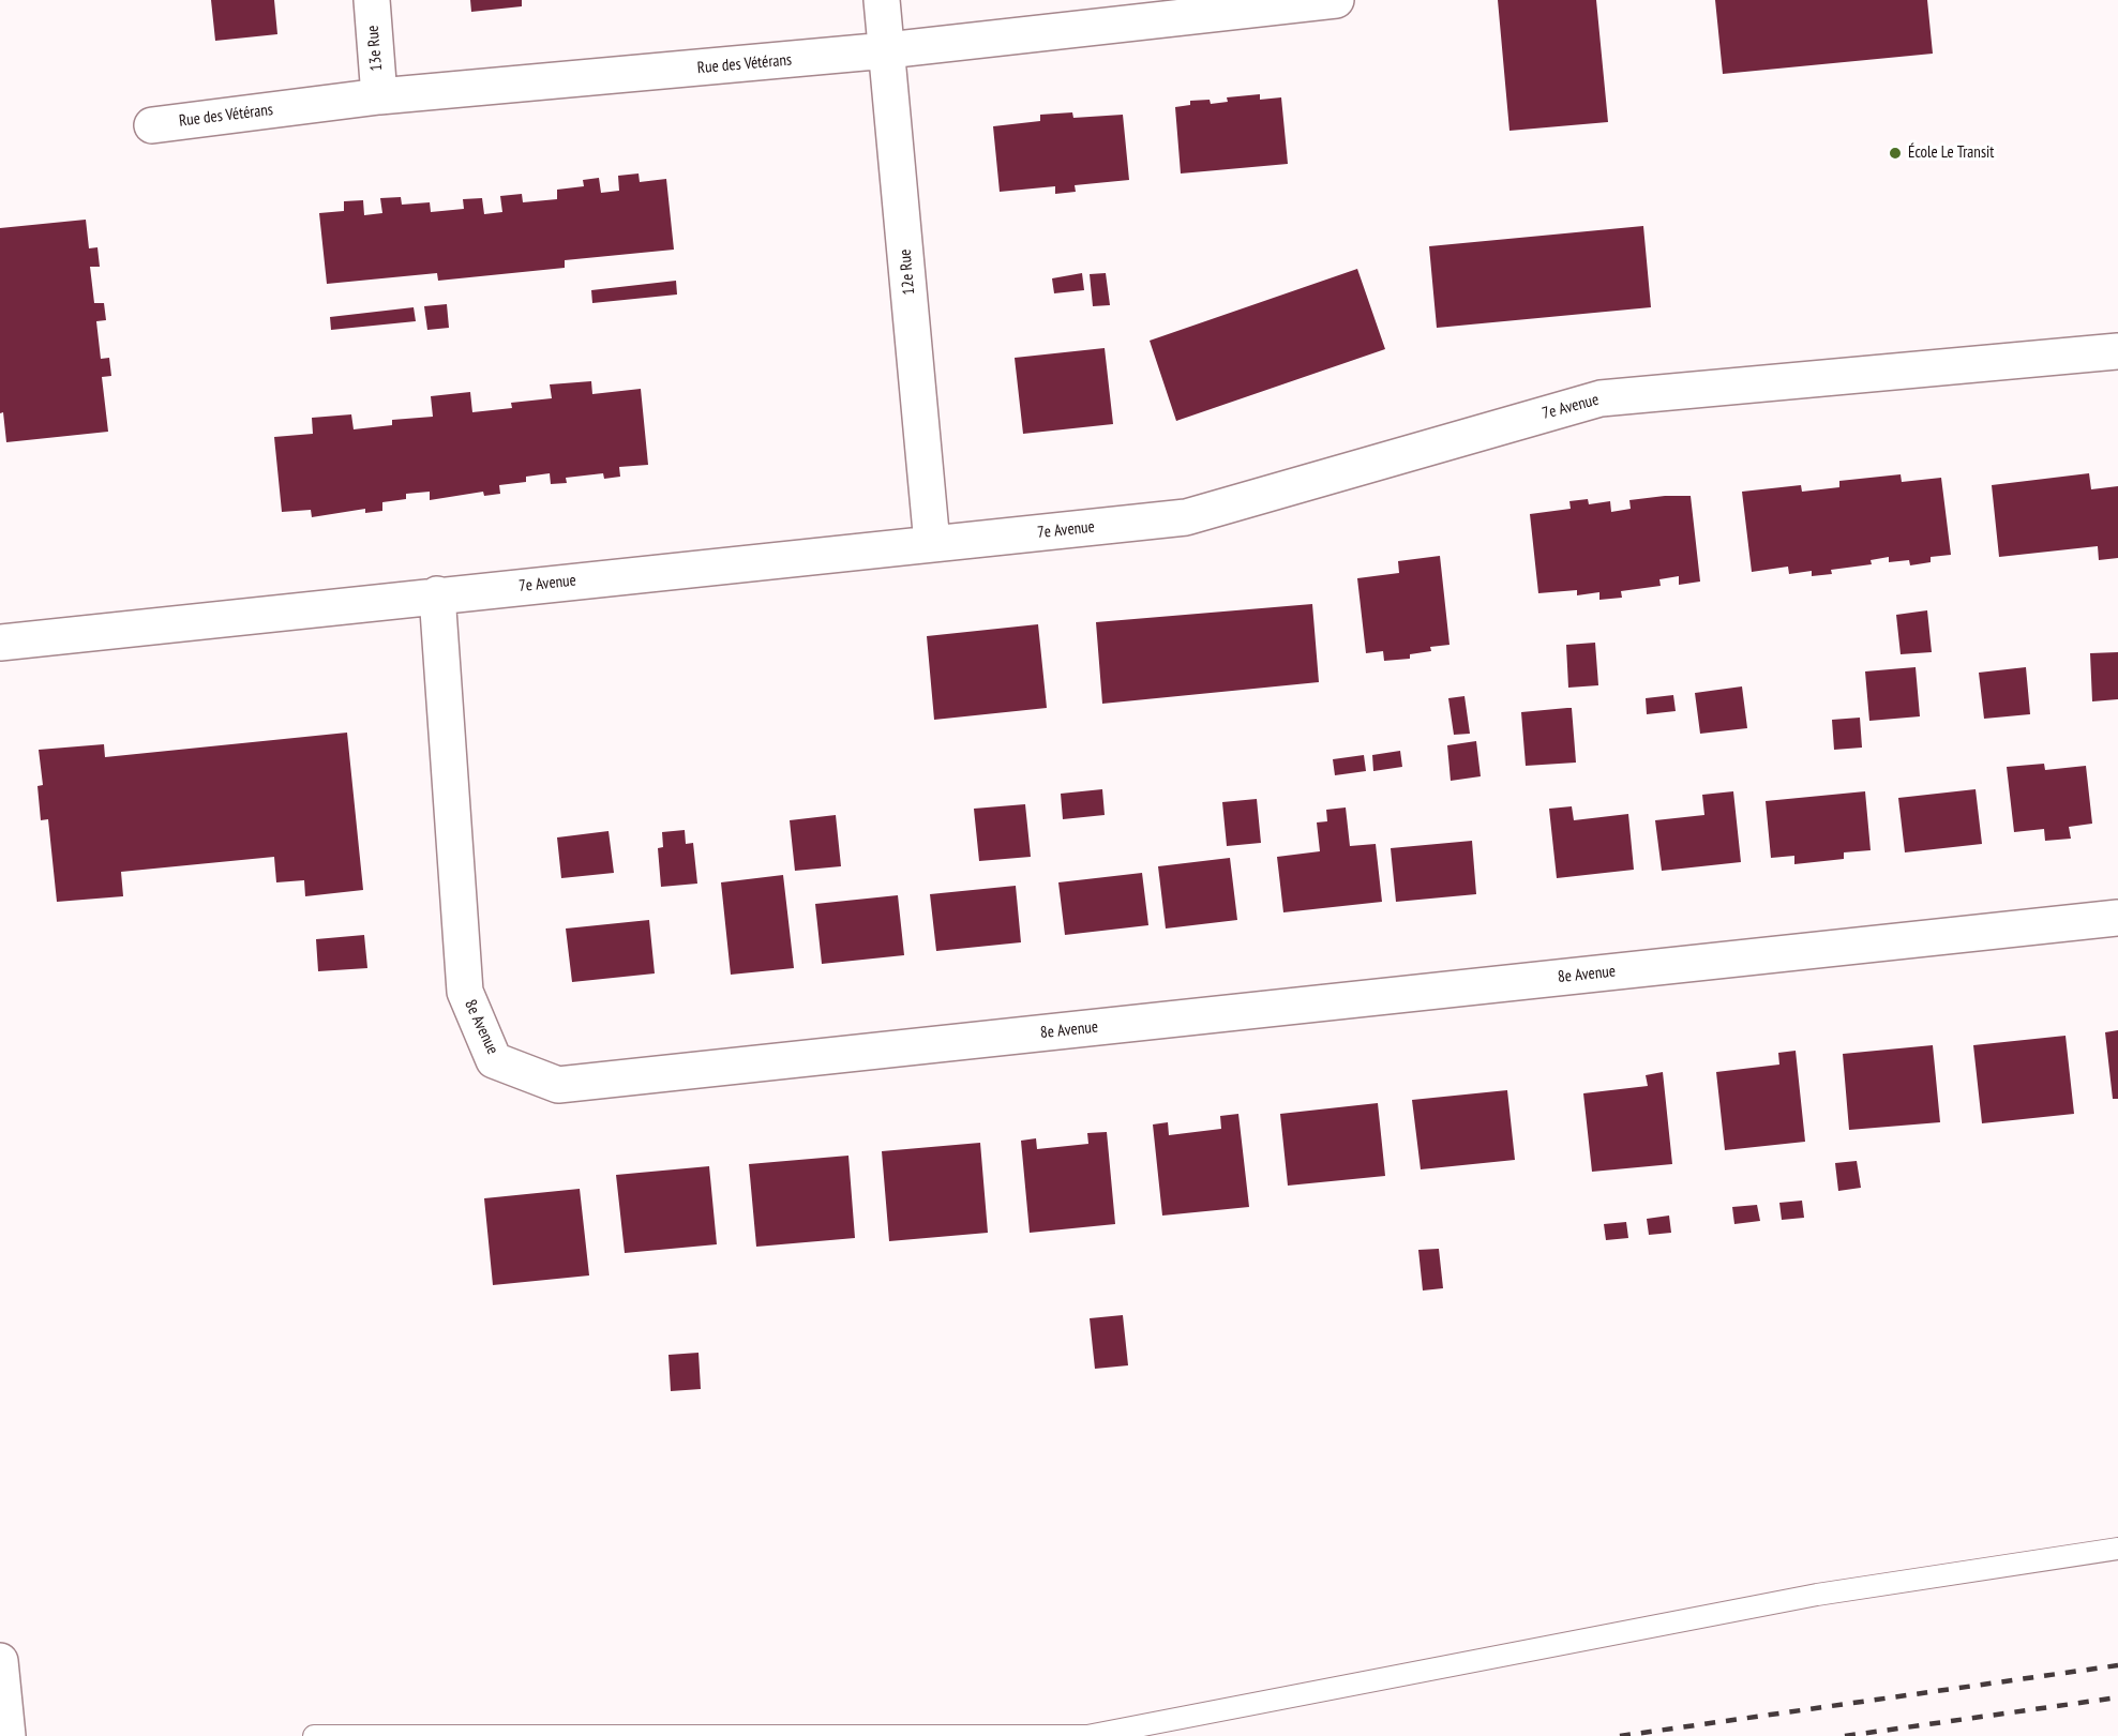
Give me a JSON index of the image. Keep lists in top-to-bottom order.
{
  "streets": {
    "street": [
      "13e Rue",
      "Rue des Vétérans",
      "12e Rue",
      "7e Avenue",
      "8e Avenue"
    ]
  },
  "crossings": [
    ["13e Rue", "Rue des Vétérans"],
    ["Rue des Vétérans", "12e Rue"],
    ["12e Rue", "7e Avenue"],
    ["7e Avenue", "8e Avenue"]
  ],
  "places": ["École Le Transit"]
}
